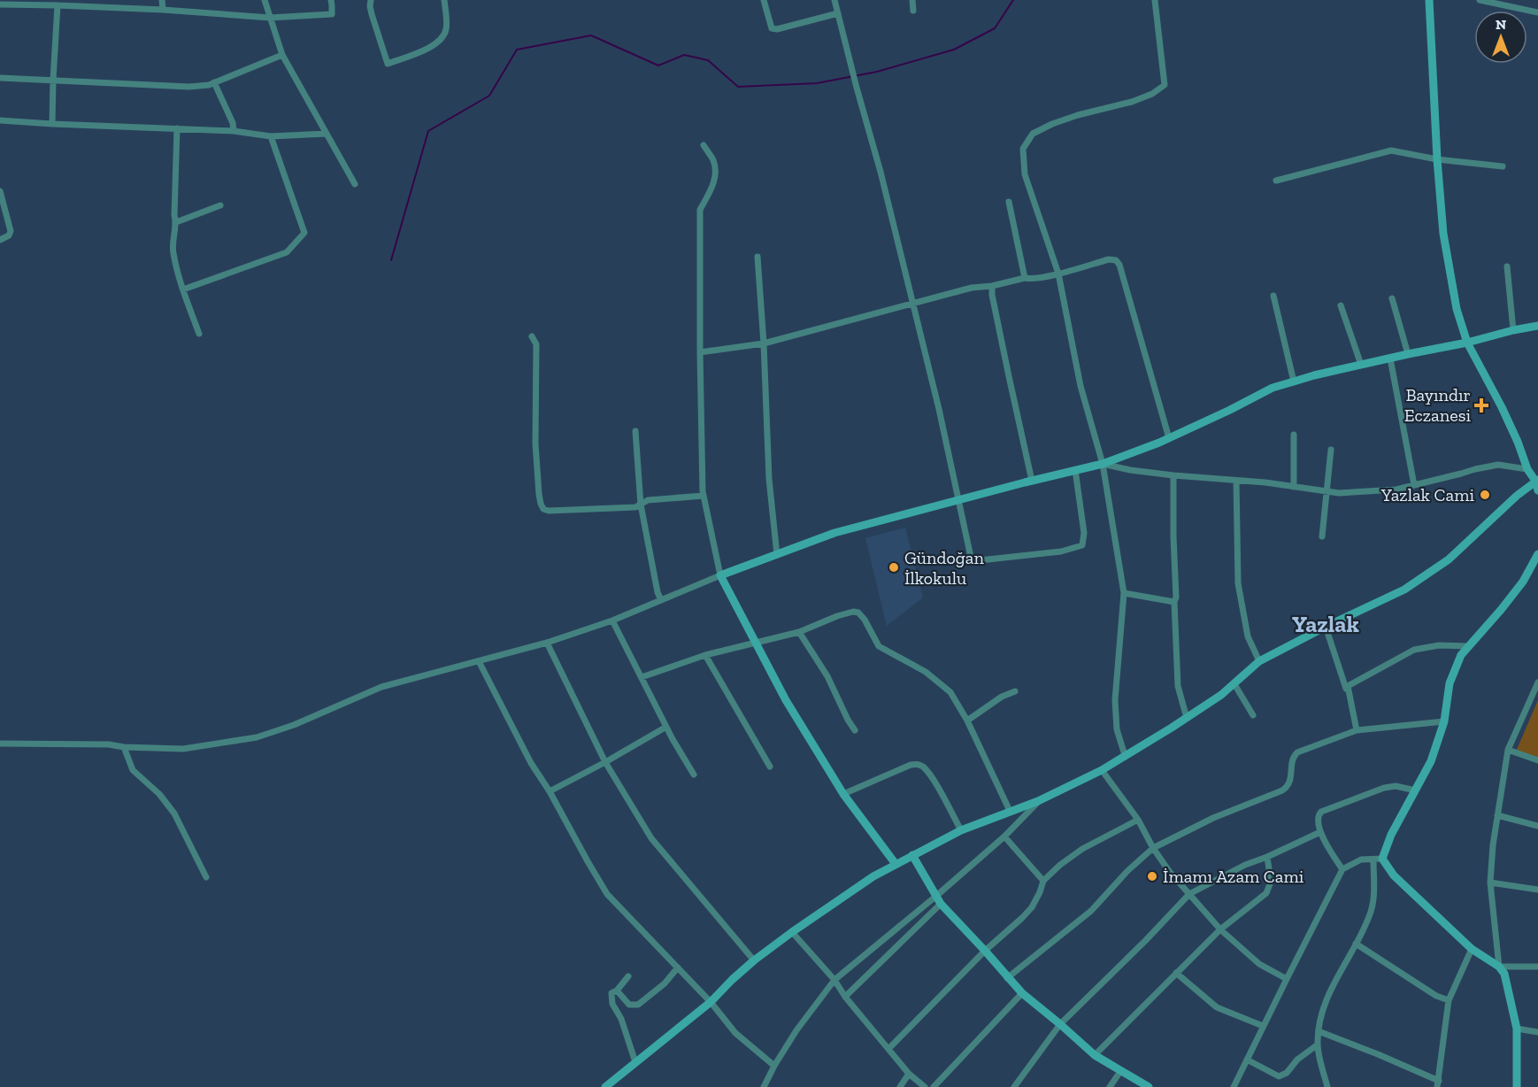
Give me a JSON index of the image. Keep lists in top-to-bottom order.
{
  "districts": ["Yazlak"],
  "places": {
    "health": ["Bayındır Eczanesi"],
    "other": ["Yazlak Cami", "Gündoğan İlkokulu", "İmamı Azam Cami"]
  },
  "north": "top"
}
